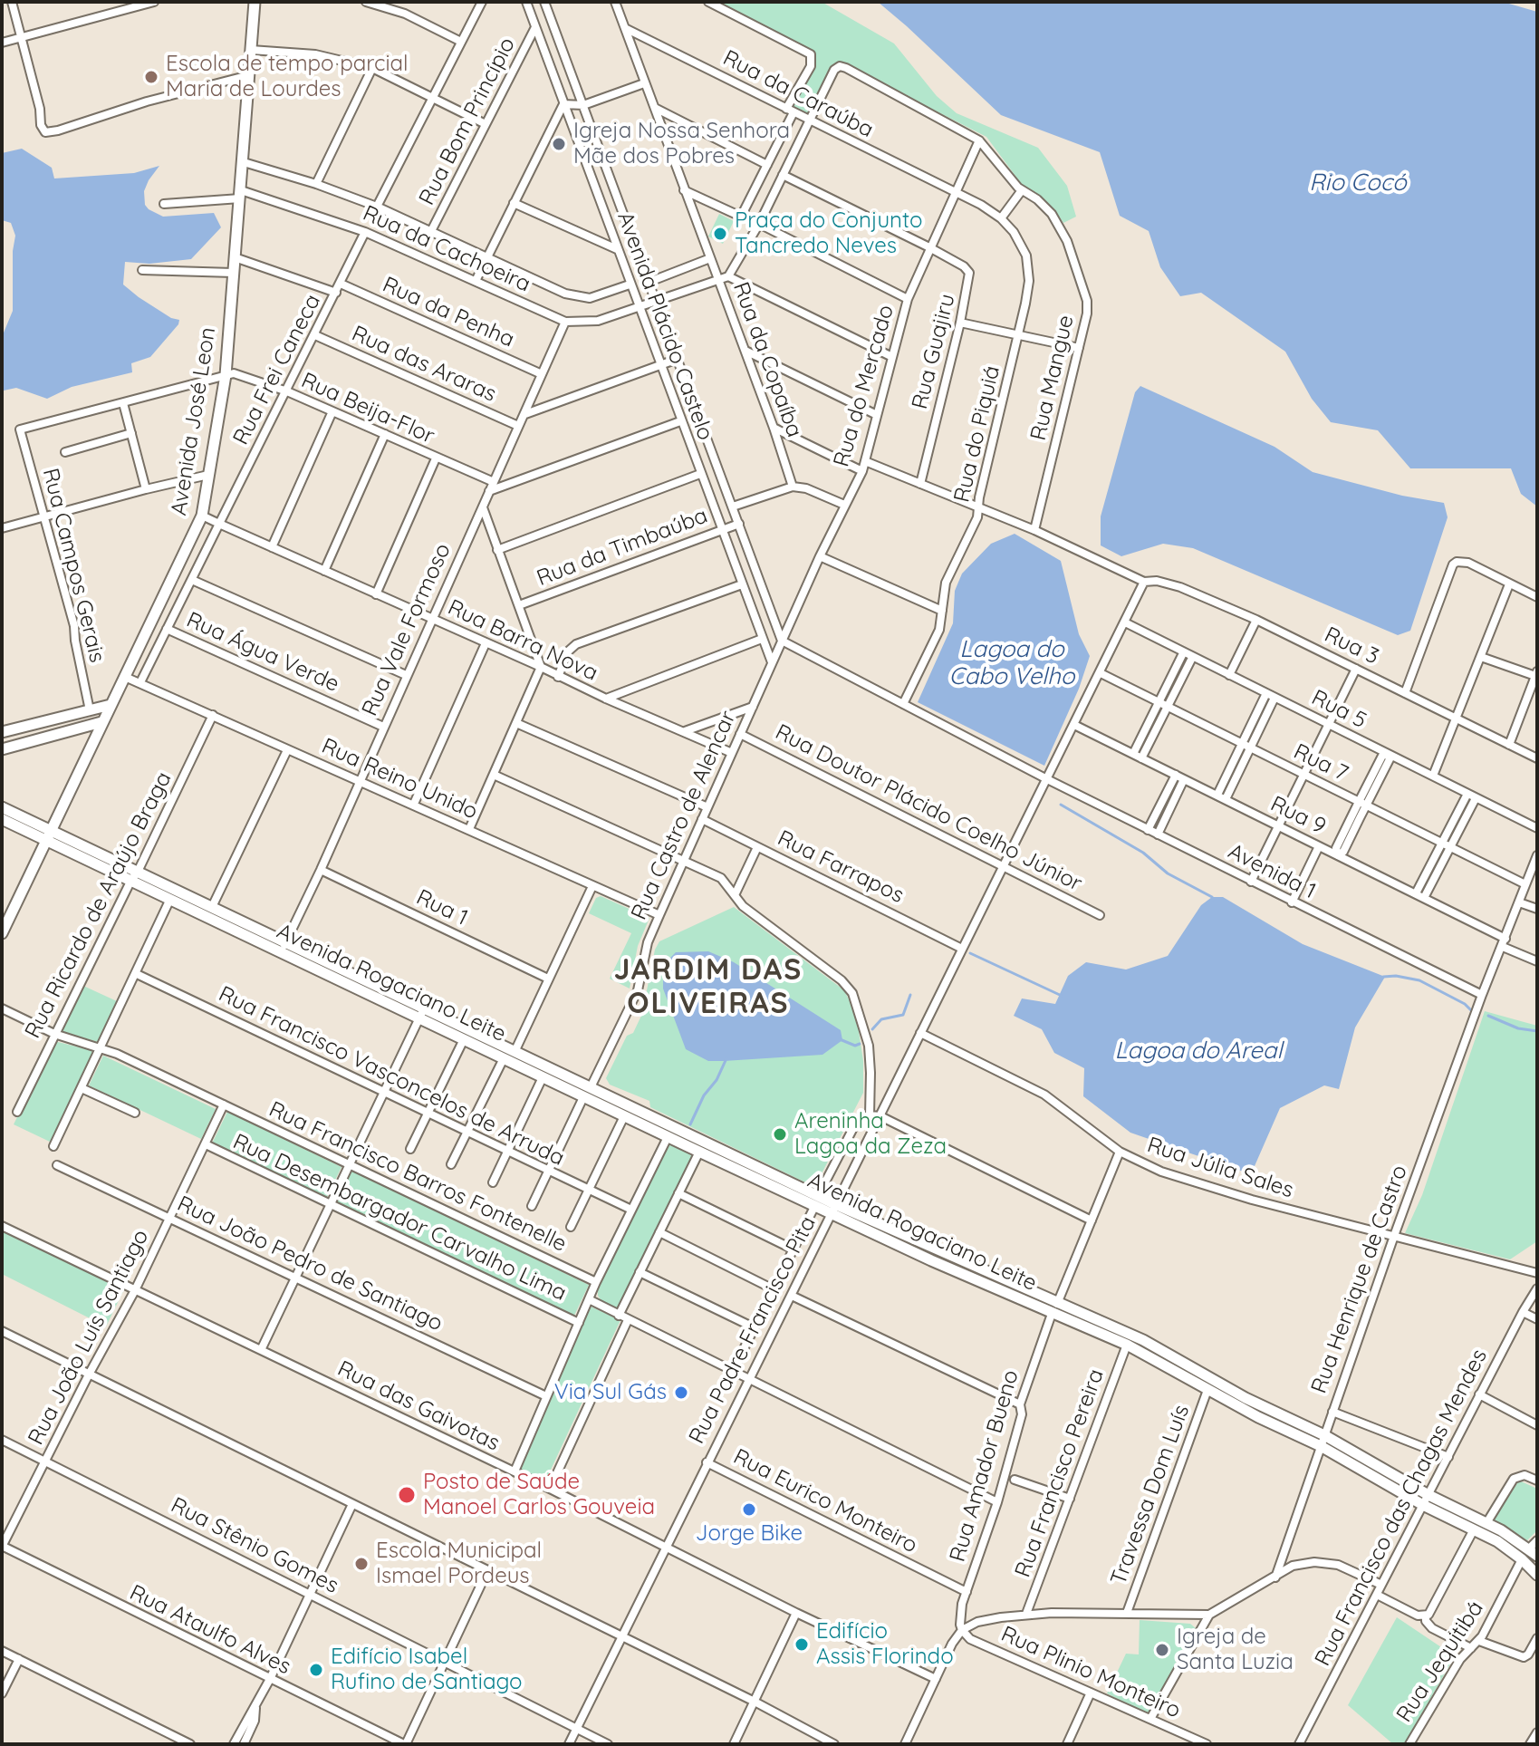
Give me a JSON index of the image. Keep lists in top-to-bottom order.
{
  "streets": {
    "main road": ["Avenida José Leon", "Avenida Rogaciano Leite"],
    "street": [
      "Rua da Caraúba",
      "Rua Bom Princípio",
      "Rua da Cachoeira",
      "Rua da Penha",
      "Avenida Plácido Castelo",
      "Rua Guajiru",
      "Rua da Copaíba",
      "Rua das Araras",
      "Rua Frei Caneca",
      "Rua Mangue",
      "Rua do Mercado",
      "Rua Beija-Flor",
      "Rua do Piquiá",
      "Rua da Timbaúba",
      "Rua Campos Gerais",
      "Rua Vale Formoso",
      "Rua Barra Nova",
      "Rua 3",
      "Rua Água Verde",
      "Rua 5",
      "Rua 7",
      "Rua Reino Unido",
      "Rua Doutor Plácido Coelho Júnior",
      "Rua Castro de Alencar",
      "Rua 9",
      "Rua Farrapos",
      "Avenida 1",
      "Rua Ricardo de Araújo Braga",
      "Rua 1",
      "Rua Francisco Vasconcelos de Arruda",
      "Rua Júlia Sales",
      "Rua Francisco Barros Fontenelle",
      "Rua Desembargador Carvalho Lima",
      "Rua João Pedro de Santiago",
      "Rua Henrique de Castro",
      "Rua Padre Francisco Pita",
      "Rua João Luís Santiago",
      "Rua das Gaivotas",
      "Rua Amador Bueno",
      "Rua Francisco Pereira",
      "Travessa Dom Luís",
      "Rua Eurico Monteiro",
      "Rua Francisco das Chagas Mendes",
      "Rua Stênio Gomes",
      "Rua Ataulfo Alves",
      "Rua Jequitibá",
      "Rua Plinio Monteiro"
    ]
  },
  "crossings": [
    ["Rua da Caraúba", "Rua da Copaíba"],
    ["Rua da Caraúba", "Rua do Mercado"],
    ["Rua da Caraúba", "Rua do Piquiá"],
    ["Rua Bom Princípio", "Rua da Cachoeira"],
    ["Rua Bom Princípio", "Avenida Plácido Castelo"],
    ["Rua da Cachoeira", "Avenida Plácido Castelo"],
    ["Rua da Cachoeira", "Rua da Copaíba"],
    ["Rua da Cachoeira", "Rua Frei Caneca"],
    ["Rua da Cachoeira", "Avenida José Leon"],
    ["Rua da Cachoeira", "Rua Vale Formoso"],
    ["Rua da Penha", "Rua Frei Caneca"],
    ["Rua da Penha", "Rua Vale Formoso"],
    ["Avenida Plácido Castelo", "Rua do Mercado"],
    ["Avenida Plácido Castelo", "Rua da Timbaúba"],
    ["Avenida Plácido Castelo", "Rua Castro de Alencar"],
    ["Avenida Plácido Castelo", "Avenida 1"],
    ["Rua Guajiru", "Rua do Mercado"],
    ["Rua Guajiru", "Rua 3"],
    ["Rua das Araras", "Rua Frei Caneca"],
    ["Rua das Araras", "Rua Vale Formoso"],
    ["Rua Frei Caneca", "Rua Beija-Flor"],
    ["Rua Frei Caneca", "Rua Barra Nova"],
    ["Rua Frei Caneca", "Rua Água Verde"],
    ["Rua Frei Caneca", "Rua Reino Unido"],
    ["Rua Mangue", "Rua do Mercado"],
    ["Rua Mangue", "Rua 3"],
    ["Rua do Mercado", "Rua do Piquiá"],
    ["Rua do Mercado", "Rua 3"],
    ["Rua do Mercado", "Rua Castro de Alencar"],
    ["Rua do Mercado", "Avenida 1"],
    ["Rua Beija-Flor", "Avenida José Leon"],
    ["Rua Beija-Flor", "Rua Vale Formoso"],
    ["Avenida José Leon", "Rua Reino Unido"],
    ["Avenida José Leon", "Avenida Rogaciano Leite"],
    ["Rua do Piquiá", "Rua 3"],
    ["Rua do Piquiá", "Avenida 1"],
    ["Rua Vale Formoso", "Rua Barra Nova"],
    ["Rua Vale Formoso", "Rua Água Verde"],
    ["Rua Vale Formoso", "Rua Reino Unido"],
    ["Rua Vale Formoso", "Rua 1"],
    ["Rua Vale Formoso", "Avenida Rogaciano Leite"],
    ["Rua Barra Nova", "Rua Castro de Alencar"],
    ["Rua 3", "Rua Padre Francisco Pita"],
    ["Rua 5", "Rua Padre Francisco Pita"],
    ["Rua 7", "Rua Henrique de Castro"],
    ["Rua 7", "Rua Padre Francisco Pita"],
    ["Rua Reino Unido", "Rua Castro de Alencar"],
    ["Rua Reino Unido", "Rua Ricardo de Araújo Braga"],
    ["Rua Doutor Plácido Coelho Júnior", "Rua Castro de Alencar"],
    ["Rua Doutor Plácido Coelho Júnior", "Rua Padre Francisco Pita"],
    ["Rua Castro de Alencar", "Rua Farrapos"],
    ["Rua Castro de Alencar", "Avenida 1"],
    ["Rua Castro de Alencar", "Avenida Rogaciano Leite"],
    ["Rua Castro de Alencar", "Rua Francisco Vasconcelos de Arruda"],
    ["Rua 9", "Rua Henrique de Castro"],
    ["Rua 9", "Rua Padre Francisco Pita"],
    ["Rua Farrapos", "Rua Padre Francisco Pita"],
    ["Avenida 1", "Rua Henrique de Castro"],
    ["Avenida 1", "Rua Padre Francisco Pita"],
    ["Rua Ricardo de Araújo Braga", "Avenida Rogaciano Leite"],
    ["Rua Ricardo de Araújo Braga", "Rua Francisco Barros Fontenelle"],
    ["Avenida Rogaciano Leite", "Rua Henrique de Castro"],
    ["Avenida Rogaciano Leite", "Rua Padre Francisco Pita"],
    ["Avenida Rogaciano Leite", "Rua Amador Bueno"],
    ["Avenida Rogaciano Leite", "Rua Francisco Pereira"],
    ["Avenida Rogaciano Leite", "Travessa Dom Luís"],
    ["Avenida Rogaciano Leite", "Rua Francisco das Chagas Mendes"],
    ["Avenida Rogaciano Leite", "Rua Jequitibá"],
    ["Rua Júlia Sales", "Rua Henrique de Castro"],
    ["Rua Júlia Sales", "Rua Padre Francisco Pita"],
    ["Rua Júlia Sales", "Rua Amador Bueno"],
    ["Rua Francisco Barros Fontenelle", "Rua João Luís Santiago"],
    ["Rua Desembargador Carvalho Lima", "Rua Padre Francisco Pita"],
    ["Rua Desembargador Carvalho Lima", "Rua João Luís Santiago"],
    ["Rua Desembargador Carvalho Lima", "Rua Amador Bueno"],
    ["Rua João Pedro de Santiago", "Rua João Luís Santiago"],
    ["Rua Padre Francisco Pita", "Rua das Gaivotas"],
    ["Rua Padre Francisco Pita", "Rua Eurico Monteiro"],
    ["Rua Padre Francisco Pita", "Rua Stênio Gomes"],
    ["Rua João Luís Santiago", "Rua das Gaivotas"],
    ["Rua João Luís Santiago", "Rua Stênio Gomes"],
    ["Rua João Luís Santiago", "Rua Ataulfo Alves"],
    ["Rua Amador Bueno", "Rua Eurico Monteiro"],
    ["Rua Amador Bueno", "Rua Plinio Monteiro"]
  ],
  "districts": ["JARDIM DAS OLIVEIRAS"],
  "water": ["Rio Cocó", "Lagoa do Cabo Velho", "Lagoa do Areal"],
  "places": [
    "Escola de tempo parcial Maria de Lourdes",
    "Igreja Nossa Senhora Mãe dos Pobres",
    "Praça do Conjunto Tancredo Neves",
    "Areninha Lagoa da Zeza",
    "Via Sul Gás",
    "Posto de Saúde Manoel Carlos Gouveia",
    "Jorge Bike",
    "Escola Municipal Ismael Pordeus",
    "Edifício Assis Florindo",
    "Igreja de Santa Luzia",
    "Edifício Isabel Rufino de Santiago"
  ]
}
